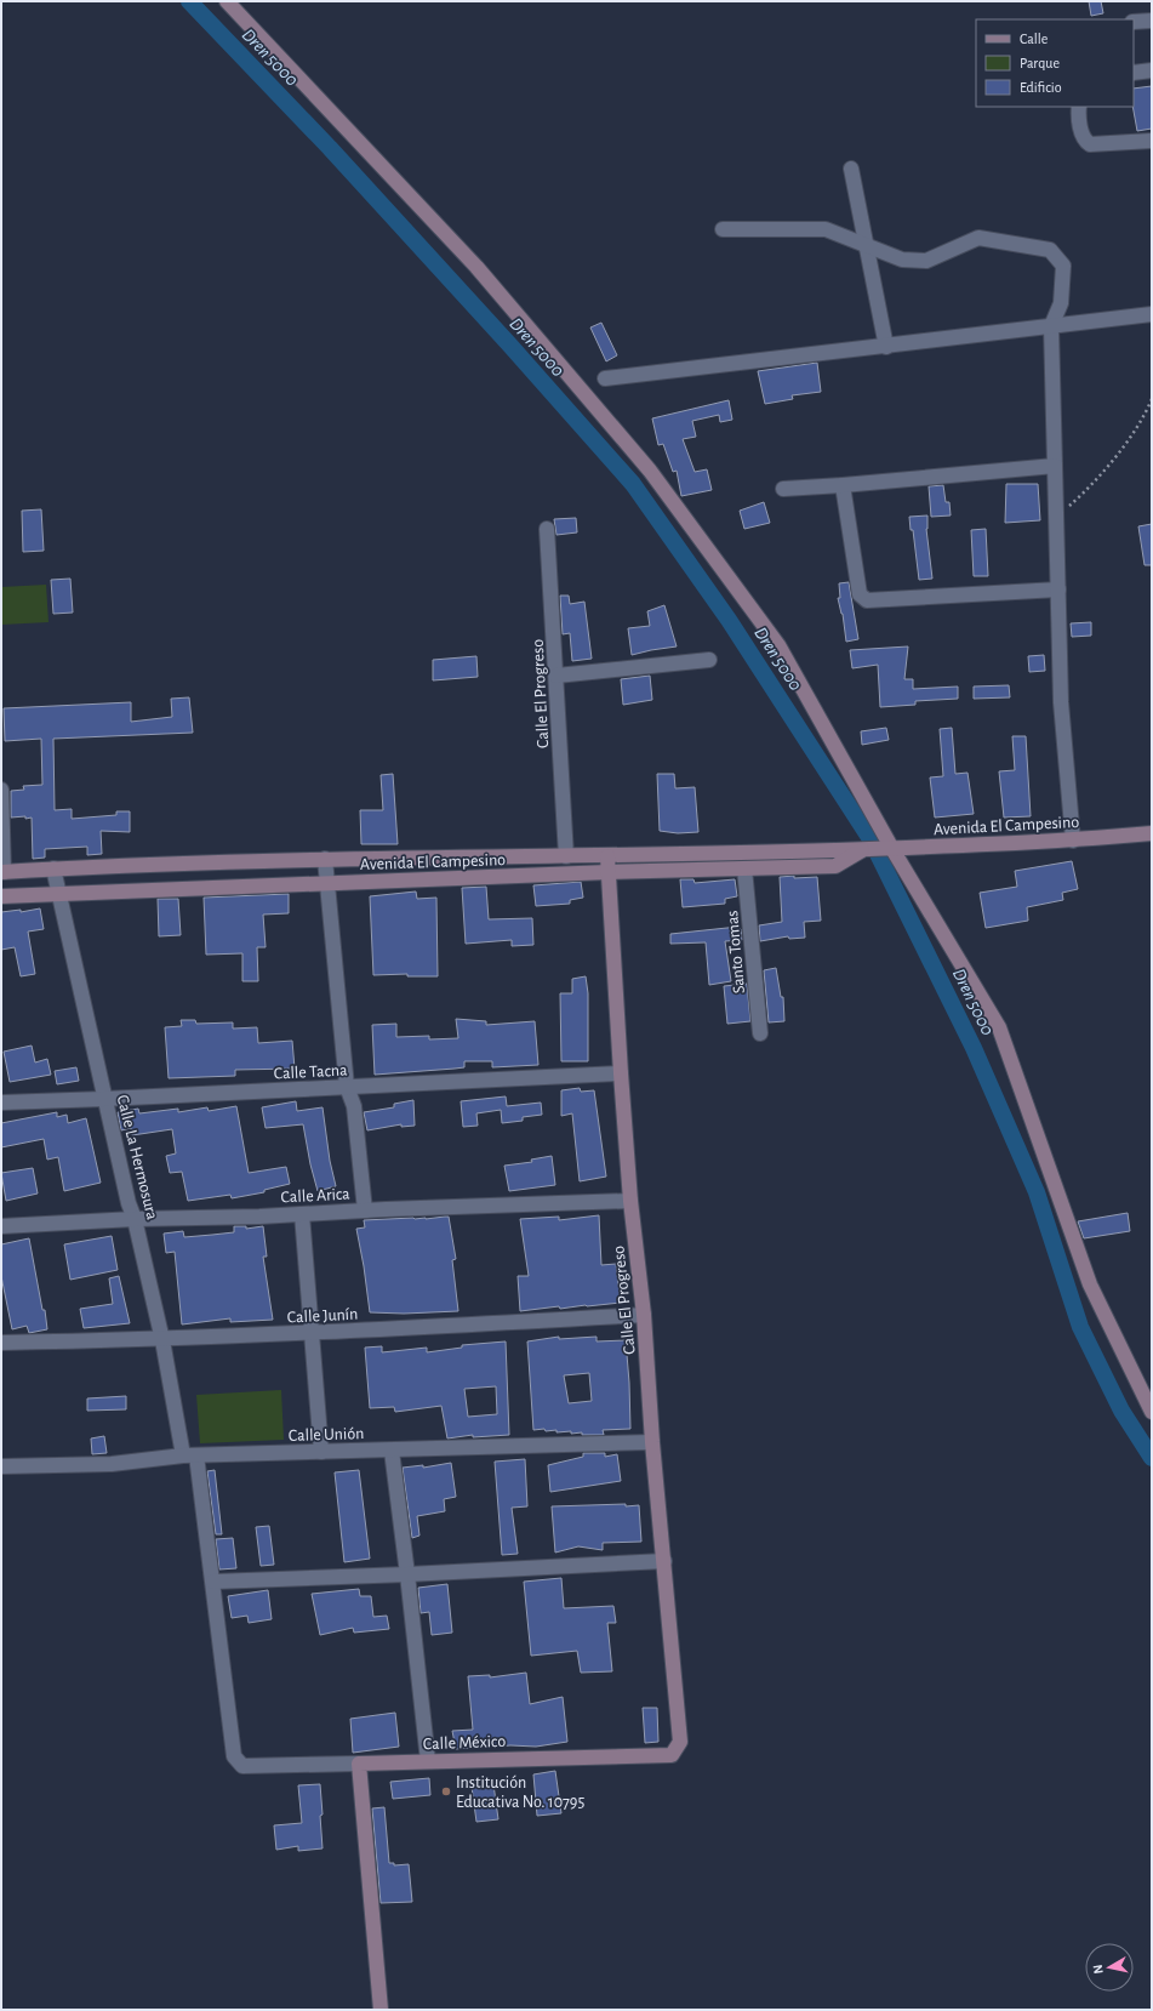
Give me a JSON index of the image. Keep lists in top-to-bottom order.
{
  "streets": {
    "street": [
      "Calle El Progreso",
      "Avenida El Campesino",
      "Santo Tomas",
      "Calle Tacna",
      "Calle La Hermosura",
      "Calle Arica",
      "Calle Junín",
      "Calle Unión",
      "Calle México"
    ]
  },
  "crossings": [
    ["Calle El Progreso", "Avenida El Campesino"],
    ["Calle El Progreso", "Calle Tacna"],
    ["Calle El Progreso", "Calle Arica"],
    ["Calle El Progreso", "Calle Junín"],
    ["Calle El Progreso", "Calle Unión"],
    ["Calle El Progreso", "Calle México"],
    ["Avenida El Campesino", "Santo Tomas"],
    ["Avenida El Campesino", "Calle La Hermosura"],
    ["Calle Tacna", "Calle La Hermosura"],
    ["Calle La Hermosura", "Calle Arica"],
    ["Calle La Hermosura", "Calle Junín"],
    ["Calle La Hermosura", "Calle Unión"],
    ["Calle La Hermosura", "Calle México"]
  ],
  "water": ["Dren 5000"],
  "places": ["Institución Educativa No. 10795"],
  "legend": ["Calle", "Parque", "Edificio"],
  "north": "left"
}
